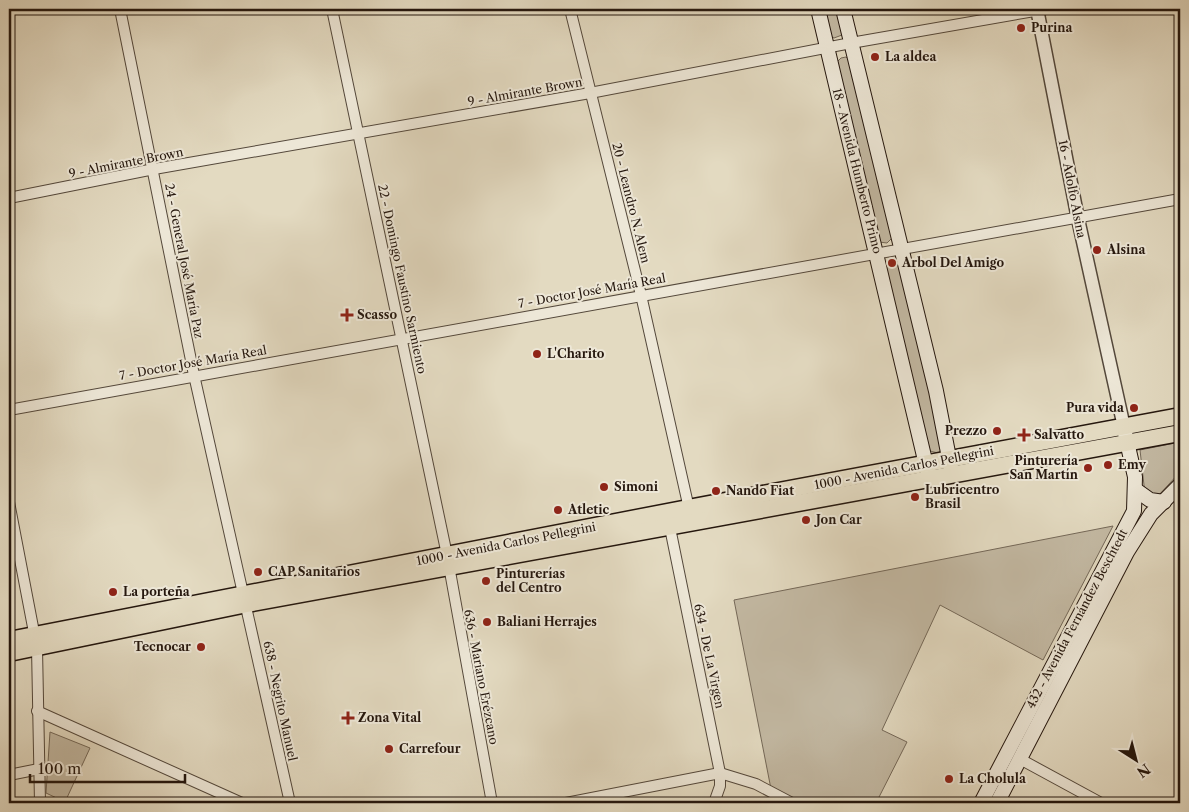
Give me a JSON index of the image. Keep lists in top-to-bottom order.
{
  "streets": {
    "main road": ["18 - Avenida Humberto Primo", "1000 - Avenida Carlos Pellegrini", "432 - Avenida Fernández Beschtedt"],
    "street": [
      "9 - Almirante Brown",
      "16 - Adolfo Alsina",
      "20 - Leandro N. Alem",
      "24 - General José María Paz",
      "22 - Domingo Faustino Sarmiento",
      "7 - Doctor José María Real",
      "634 - De La Virgen",
      "636 - Mariano Erézcano",
      "638 - Negrito Manuel"
    ]
  },
  "crossings": [
    ["9 - Almirante Brown", "18 - Avenida Humberto Primo"],
    ["9 - Almirante Brown", "16 - Adolfo Alsina"],
    ["9 - Almirante Brown", "20 - Leandro N. Alem"],
    ["9 - Almirante Brown", "24 - General José María Paz"],
    ["9 - Almirante Brown", "22 - Domingo Faustino Sarmiento"],
    ["18 - Avenida Humberto Primo", "7 - Doctor José María Real"],
    ["18 - Avenida Humberto Primo", "1000 - Avenida Carlos Pellegrini"],
    ["16 - Adolfo Alsina", "7 - Doctor José María Real"],
    ["16 - Adolfo Alsina", "1000 - Avenida Carlos Pellegrini"],
    ["16 - Adolfo Alsina", "432 - Avenida Fernández Beschtedt"],
    ["20 - Leandro N. Alem", "7 - Doctor José María Real"],
    ["20 - Leandro N. Alem", "1000 - Avenida Carlos Pellegrini"],
    ["24 - General José María Paz", "7 - Doctor José María Real"],
    ["24 - General José María Paz", "1000 - Avenida Carlos Pellegrini"],
    ["24 - General José María Paz", "638 - Negrito Manuel"],
    ["22 - Domingo Faustino Sarmiento", "7 - Doctor José María Real"],
    ["22 - Domingo Faustino Sarmiento", "1000 - Avenida Carlos Pellegrini"],
    ["22 - Domingo Faustino Sarmiento", "636 - Mariano Erézcano"],
    ["1000 - Avenida Carlos Pellegrini", "432 - Avenida Fernández Beschtedt"],
    ["1000 - Avenida Carlos Pellegrini", "634 - De La Virgen"],
    ["1000 - Avenida Carlos Pellegrini", "636 - Mariano Erézcano"],
    ["1000 - Avenida Carlos Pellegrini", "638 - Negrito Manuel"]
  ],
  "places": {
    "other": [
      "Purina",
      "La aldea",
      "Alsina",
      "Arbol Del Amigo",
      "L'Charito",
      "Pura vida",
      "Prezzo",
      "Emy",
      "Pinturería San Martín",
      "Simoni",
      "Nando Fiat",
      "Lubricentro Brasil",
      "Atletic",
      "Jon Car",
      "CAP Sanitarios",
      "Pinturerías del Centro",
      "La porteña",
      "Baliani Herrajes",
      "Tecnocar",
      "Carrefour",
      "La Cholula"
    ],
    "health": ["Scasso", "Salvatto", "Zona Vital"]
  },
  "scale_bar": "100 m",
  "north": "bottom right"
}
